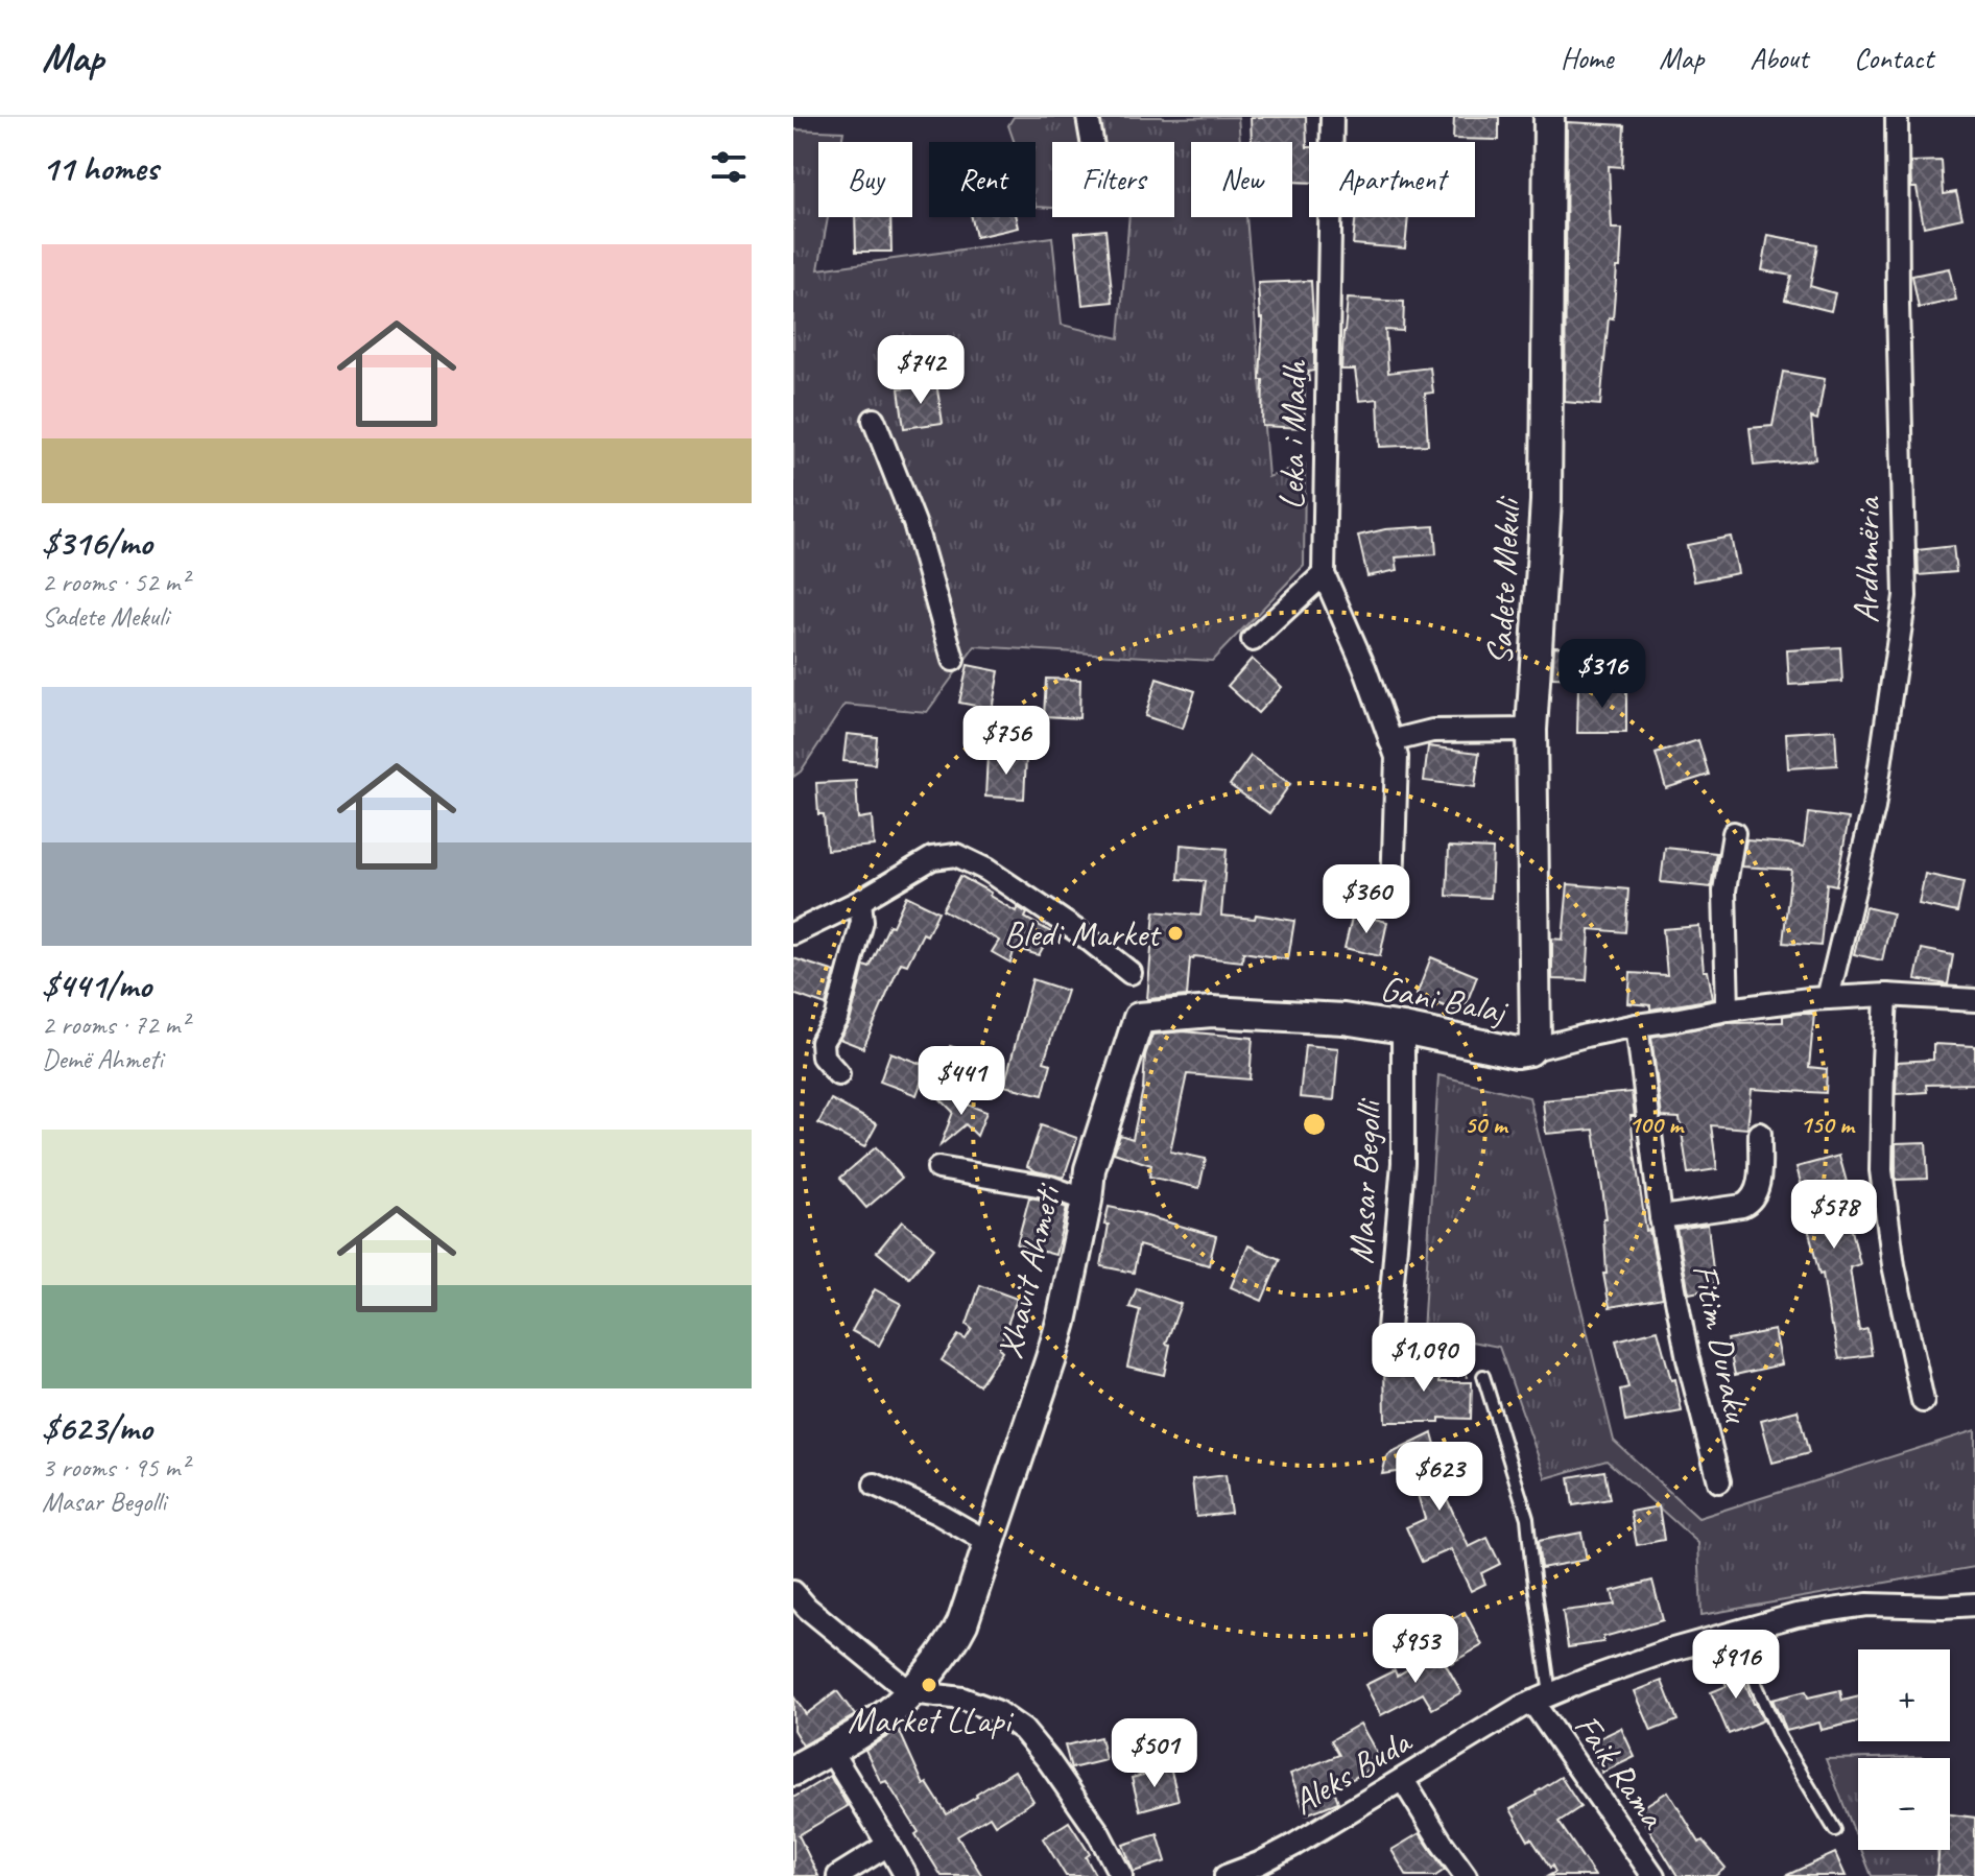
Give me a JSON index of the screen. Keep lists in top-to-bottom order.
{
  "streets": {
    "street": [
      "Leka i Madh",
      "Ardhmëria",
      "Sadete Mekuli",
      "Gani Balaj",
      "Masar Begolli",
      "Xhavit Ahmeti",
      "Fitim Duraku",
      "Faik Rama",
      "Aleks Buda"
    ]
  },
  "crossings": [
    ["Ardhmëria", "Gani Balaj"],
    ["Sadete Mekuli", "Gani Balaj"],
    ["Gani Balaj", "Masar Begolli"],
    ["Gani Balaj", "Xhavit Ahmeti"],
    ["Gani Balaj", "Fitim Duraku"],
    ["Faik Rama", "Aleks Buda"]
  ],
  "places": ["Bledi Market", "Market LLapi"],
  "page": {
    "header": "Map",
    "nav": [
      "Home",
      "Map",
      "About",
      "Contact"
    ],
    "heading": "11 homes",
    "chip": [
      "Buy",
      "Rent",
      "Filters",
      "New",
      "Apartment"
    ],
    "list": [
      {
        "name": "$316/mo",
        "note": "2 rooms · 52 m² · Sadete Mekuli"
      },
      {
        "name": "$441/mo",
        "note": "2 rooms · 72 m² · Demë Ahmeti"
      },
      {
        "name": "$623/mo",
        "note": "3 rooms · 95 m² · Masar Begolli"
      }
    ],
    "price": [
      "$742",
      "$316",
      "$756",
      "$360",
      "$441",
      "$578",
      "$1,090",
      "$623",
      "$953",
      "$916",
      "$501"
    ],
    "map_buttons": ["+", "−"]
  },
  "rings": ["50 m", "100 m", "150 m"]
}
